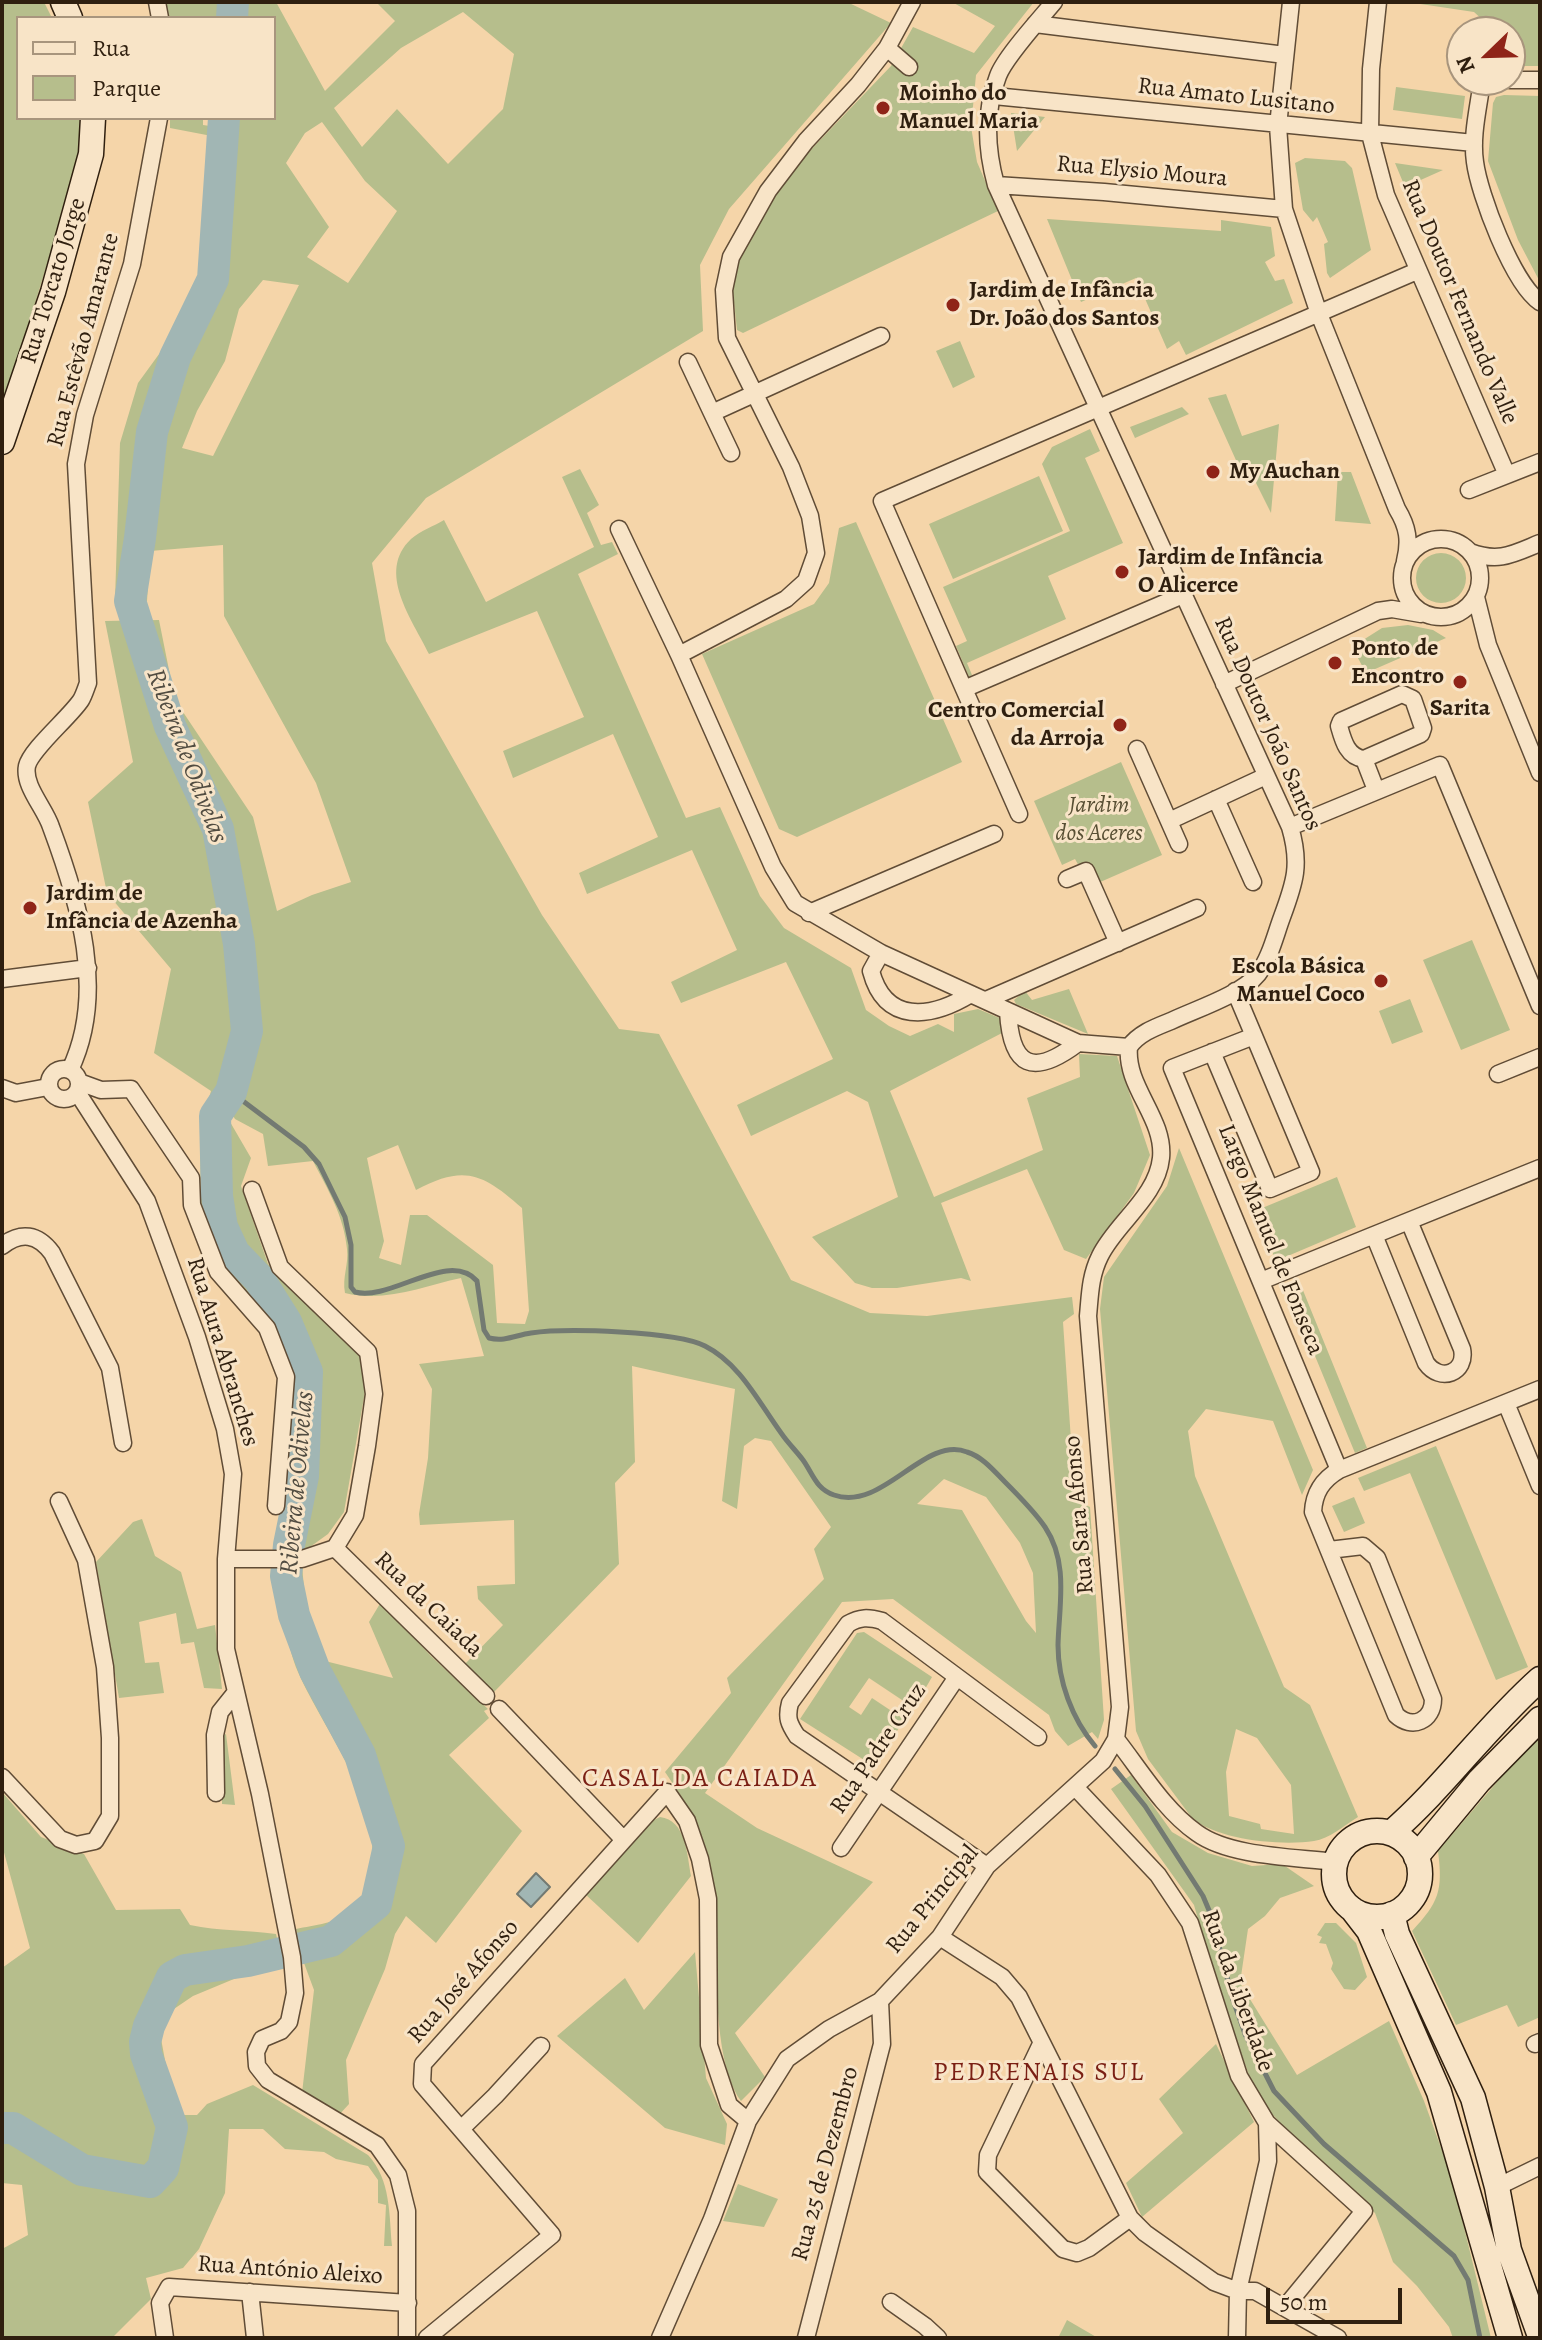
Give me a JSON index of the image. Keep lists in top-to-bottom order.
{
  "streets": {
    "main road": ["Rua Torcato Jorge"],
    "street": [
      "Rua Amato Lusitano",
      "Rua Elysio Moura",
      "Rua Doutor Fernando Valle",
      "Rua Estêvão Amarante",
      "Rua Doutor João Santos",
      "Largo Manuel de Fonseca",
      "Rua Aura Abranches",
      "Rua Sara Afonso",
      "Rua da Caiada",
      "Rua Padre Cruz",
      "Rua Principal",
      "Rua José Afonso",
      "Rua da Liberdade",
      "Rua 25 de Dezembro",
      "Rua António Aleixo"
    ]
  },
  "crossings": [
    ["Rua Amato Lusitano", "Rua Doutor Fernando Valle"],
    ["Rua Amato Lusitano", "Rua Doutor João Santos"],
    ["Rua Elysio Moura", "Rua Doutor João Santos"],
    ["Rua Estêvão Amarante", "Rua Aura Abranches"],
    ["Rua Doutor João Santos", "Largo Manuel de Fonseca"],
    ["Rua Doutor João Santos", "Rua Sara Afonso"],
    ["Rua Aura Abranches", "Rua António Aleixo"],
    ["Rua Sara Afonso", "Rua Principal"],
    ["Rua Principal", "Rua José Afonso"],
    ["Rua Principal", "Rua da Liberdade"],
    ["Rua Principal", "Rua 25 de Dezembro"]
  ],
  "districts": ["CASAL DA CAIADA", "PEDRENAIS SUL"],
  "water": ["Ribeira de Odivelas"],
  "parks": ["Jardim dos Aceres"],
  "places": [
    "Moinho do Manuel Maria",
    "Jardim de Infância Dr. João dos Santos",
    "My Auchan",
    "Jardim de Infância O Alicerce",
    "Ponto de Encontro",
    "Sarita",
    "Centro Comercial da Arroja",
    "Jardim de Infância de Azenha",
    "Escola Básica Manuel Coco"
  ],
  "legend": ["Rua", "Parque"],
  "scale_bar": "50 m",
  "north": "bottom left"
}
